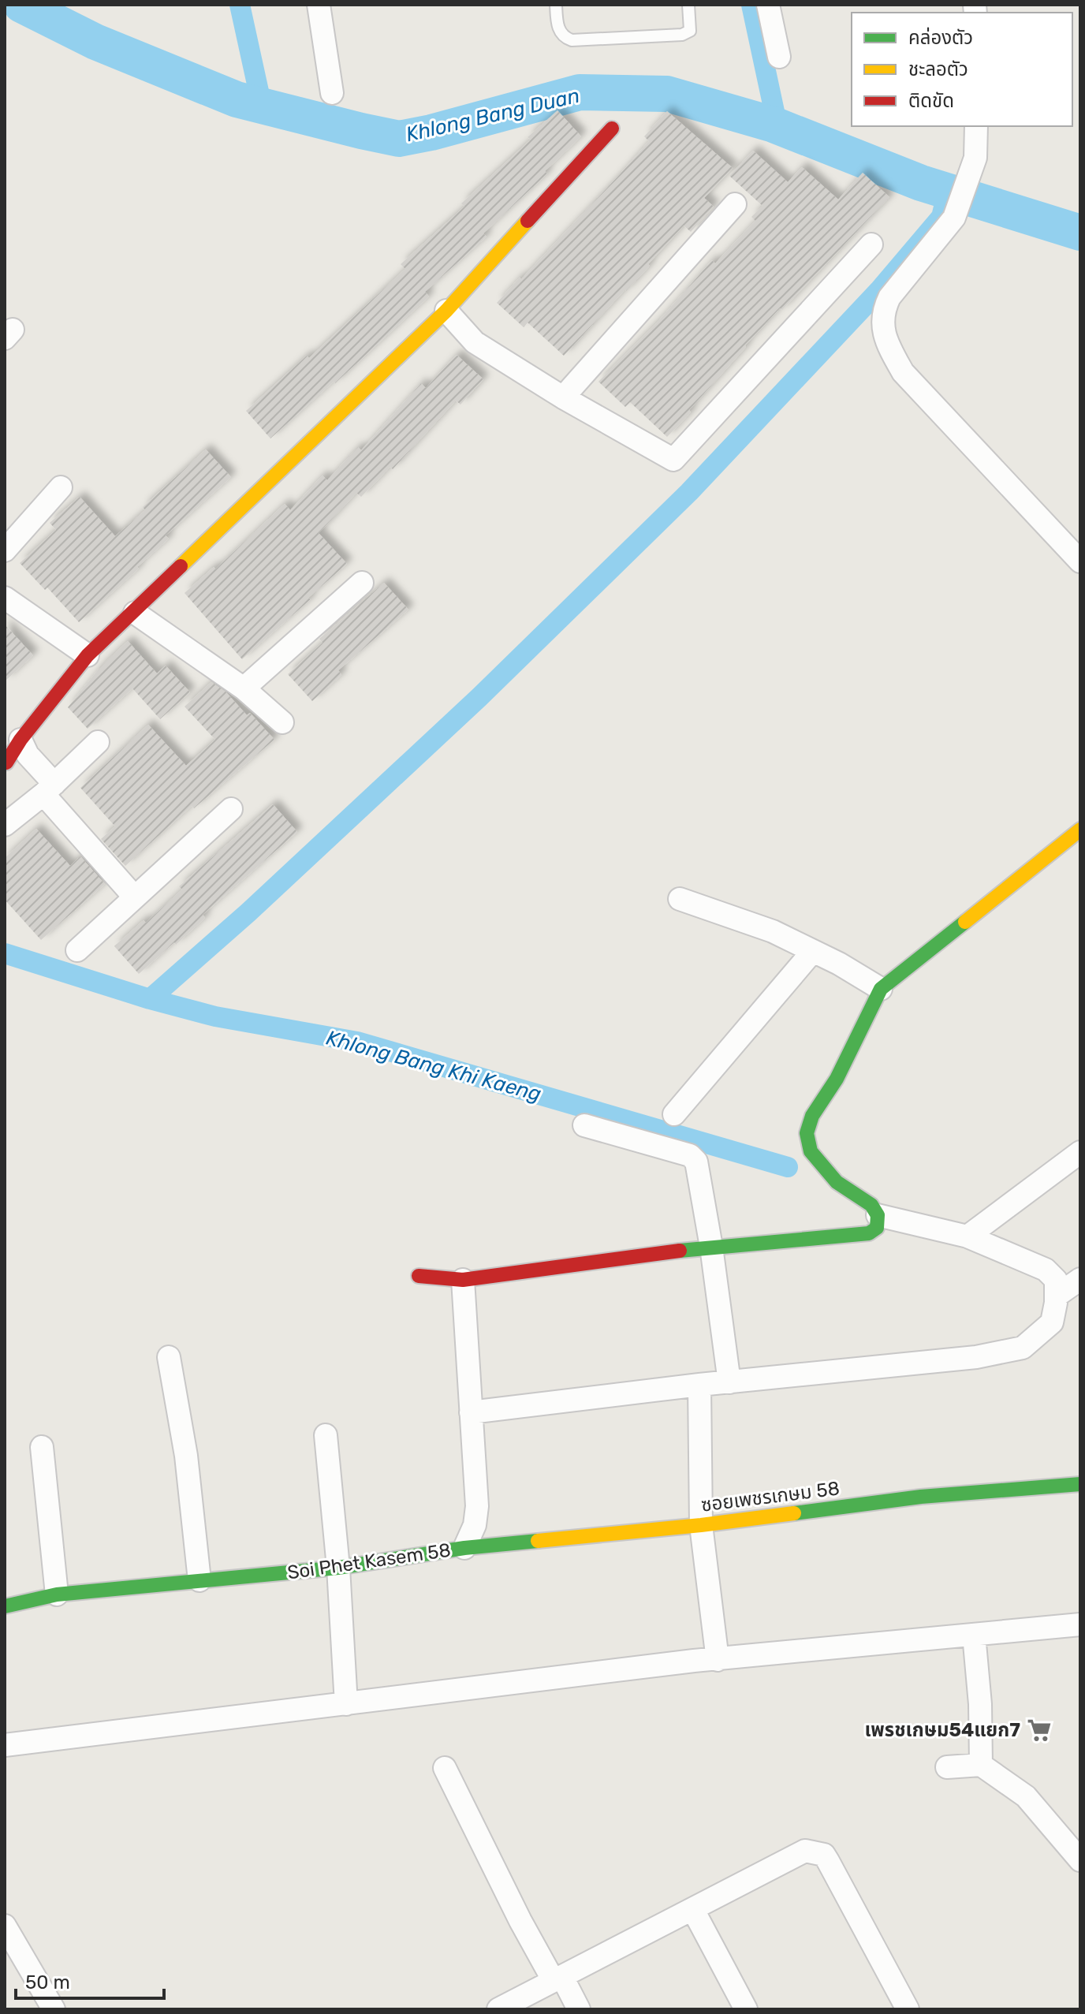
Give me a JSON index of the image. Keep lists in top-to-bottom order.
{
  "streets": {
    "street": ["ซอยเพชรเกษม 58", "Soi Phet Kasem 58"]
  },
  "crossings": [
    ["ซอยเพชรเกษม 58", "Soi Phet Kasem 58"]
  ],
  "water": ["Khlong Bang Duan", "Khlong Bang Khi Kaeng"],
  "places": {
    "supermarket": ["เพรชเกษม54แยก7"]
  },
  "legend": ["คล่องตัว", "ชะลอตัว", "ติดขัด"],
  "scale_bar": "50 m"
}
